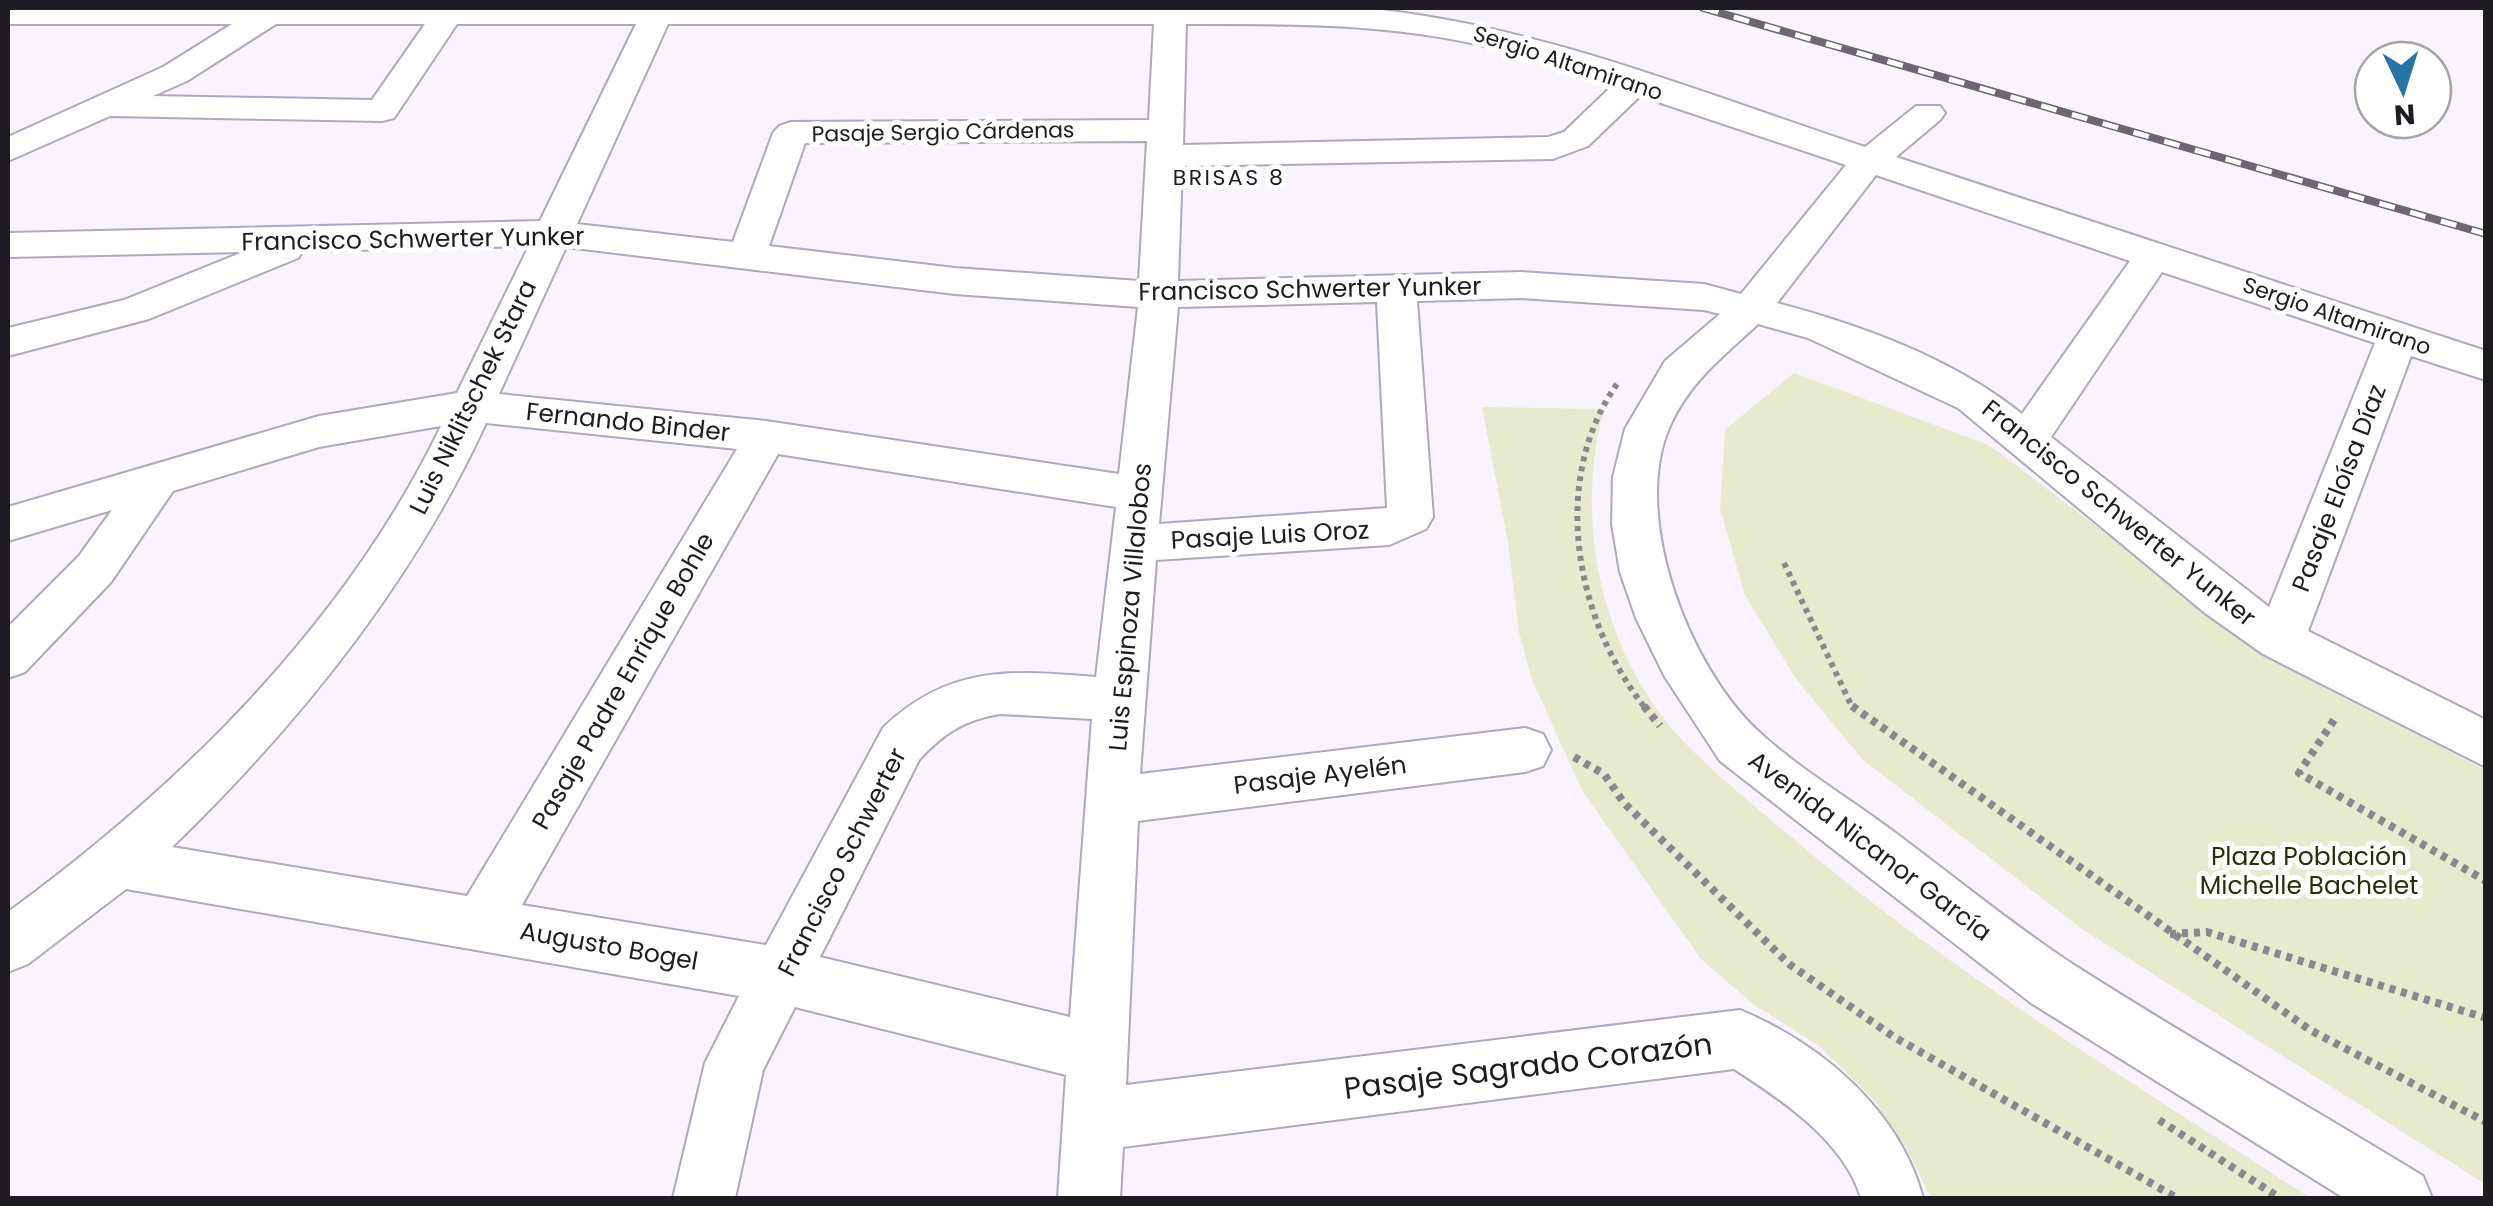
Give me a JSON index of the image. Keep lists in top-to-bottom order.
{
  "streets": {
    "street": [
      "Sergio Altamirano",
      "Pasaje Sergio Cárdenas",
      "Francisco Schwerter Yunker",
      "Luis Niklitschek Stara",
      "Fernando Binder",
      "Pasaje Eloísa Díaz",
      "Pasaje Luis Oroz",
      "Luis Espinoza Villalobos",
      "Pasaje Padre Enrique Bohle",
      "Pasaje Ayelén",
      "Avenida Nicanor García",
      "Francisco Schwerter",
      "Augusto Bogel",
      "Pasaje Sagrado Corazón"
    ]
  },
  "crossings": [
    ["Sergio Altamirano", "Luis Niklitschek Stara"],
    ["Sergio Altamirano", "Pasaje Eloísa Díaz"],
    ["Sergio Altamirano", "Luis Espinoza Villalobos"],
    ["Sergio Altamirano", "Avenida Nicanor García"],
    ["Pasaje Sergio Cárdenas", "Francisco Schwerter Yunker"],
    ["Pasaje Sergio Cárdenas", "Luis Espinoza Villalobos"],
    ["Francisco Schwerter Yunker", "Luis Niklitschek Stara"],
    ["Francisco Schwerter Yunker", "Pasaje Eloísa Díaz"],
    ["Francisco Schwerter Yunker", "Pasaje Luis Oroz"],
    ["Francisco Schwerter Yunker", "Luis Espinoza Villalobos"],
    ["Francisco Schwerter Yunker", "Avenida Nicanor García"],
    ["Luis Niklitschek Stara", "Fernando Binder"],
    ["Luis Niklitschek Stara", "Augusto Bogel"],
    ["Fernando Binder", "Luis Espinoza Villalobos"],
    ["Fernando Binder", "Pasaje Padre Enrique Bohle"],
    ["Pasaje Luis Oroz", "Luis Espinoza Villalobos"],
    ["Luis Espinoza Villalobos", "Pasaje Ayelén"],
    ["Luis Espinoza Villalobos", "Francisco Schwerter"],
    ["Luis Espinoza Villalobos", "Augusto Bogel"],
    ["Luis Espinoza Villalobos", "Pasaje Sagrado Corazón"],
    ["Pasaje Padre Enrique Bohle", "Augusto Bogel"],
    ["Francisco Schwerter", "Augusto Bogel"]
  ],
  "districts": ["BRISAS 8"],
  "parks": ["Plaza Población Michelle Bachelet"],
  "north": "bottom"
}
